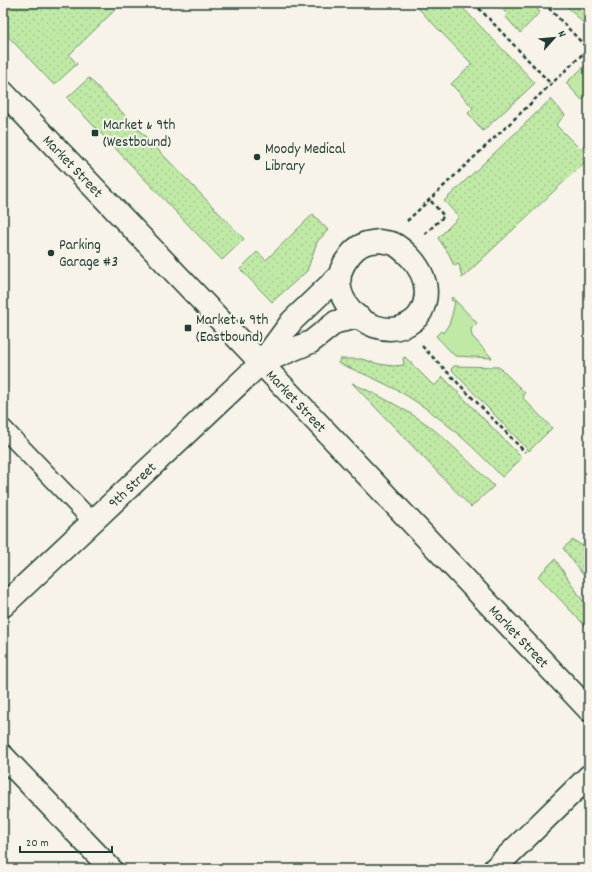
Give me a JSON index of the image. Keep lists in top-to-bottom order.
{
  "streets": {
    "street": ["Market Street", "9th Street"]
  },
  "crossings": [
    ["Market Street", "9th Street"]
  ],
  "places": {
    "transit": ["Market & 9th (Westbound)", "Market & 9th (Eastbound)"],
    "other": ["Moody Medical Library", "Parking Garage #3"]
  },
  "scale_bar": "20 m",
  "north": "top right"
}
